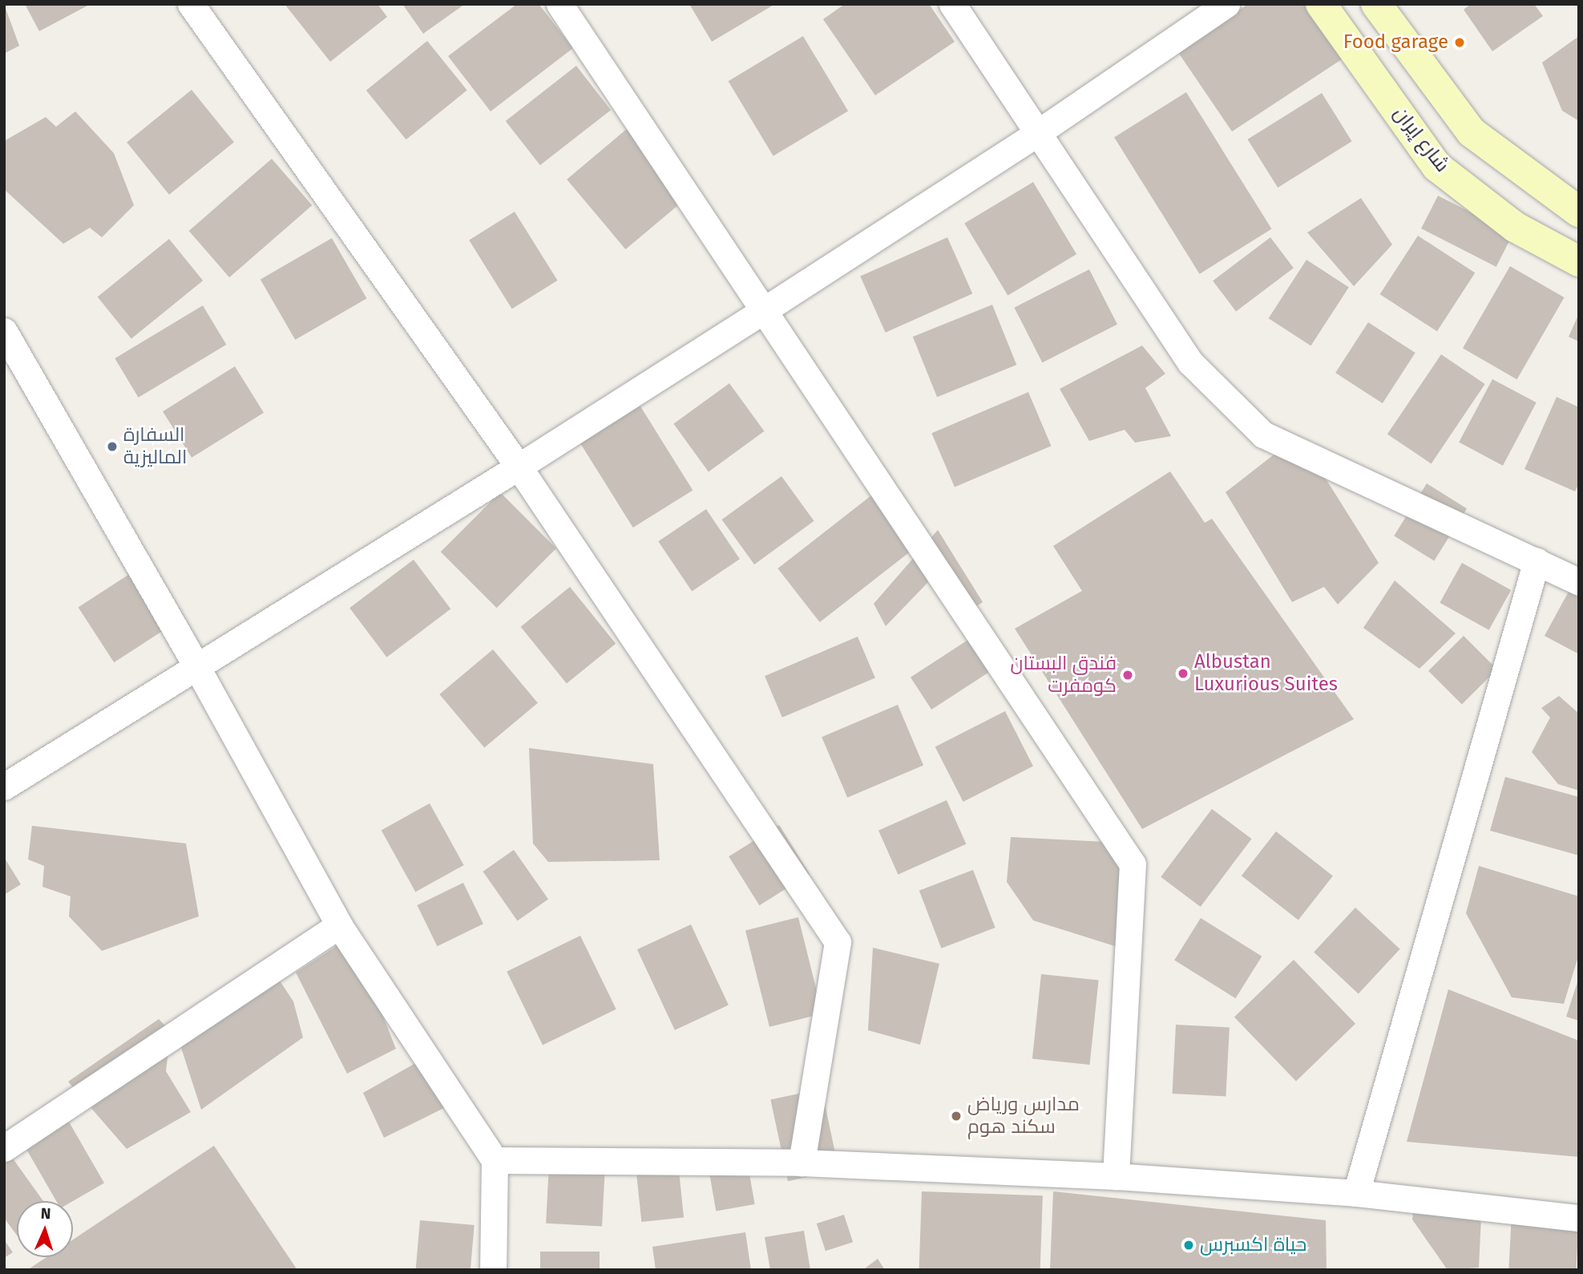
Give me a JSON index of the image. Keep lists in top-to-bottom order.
{
  "streets": {
    "street": ["شارع إيران"]
  },
  "places": [
    "Food garage",
    "السفارة الماليزية",
    "Albustan Luxurious Suites",
    "فندق البستان كومفرت",
    "مدارس ورياض سكند هوم",
    "حياة اكسبرس"
  ],
  "north": "top"
}
